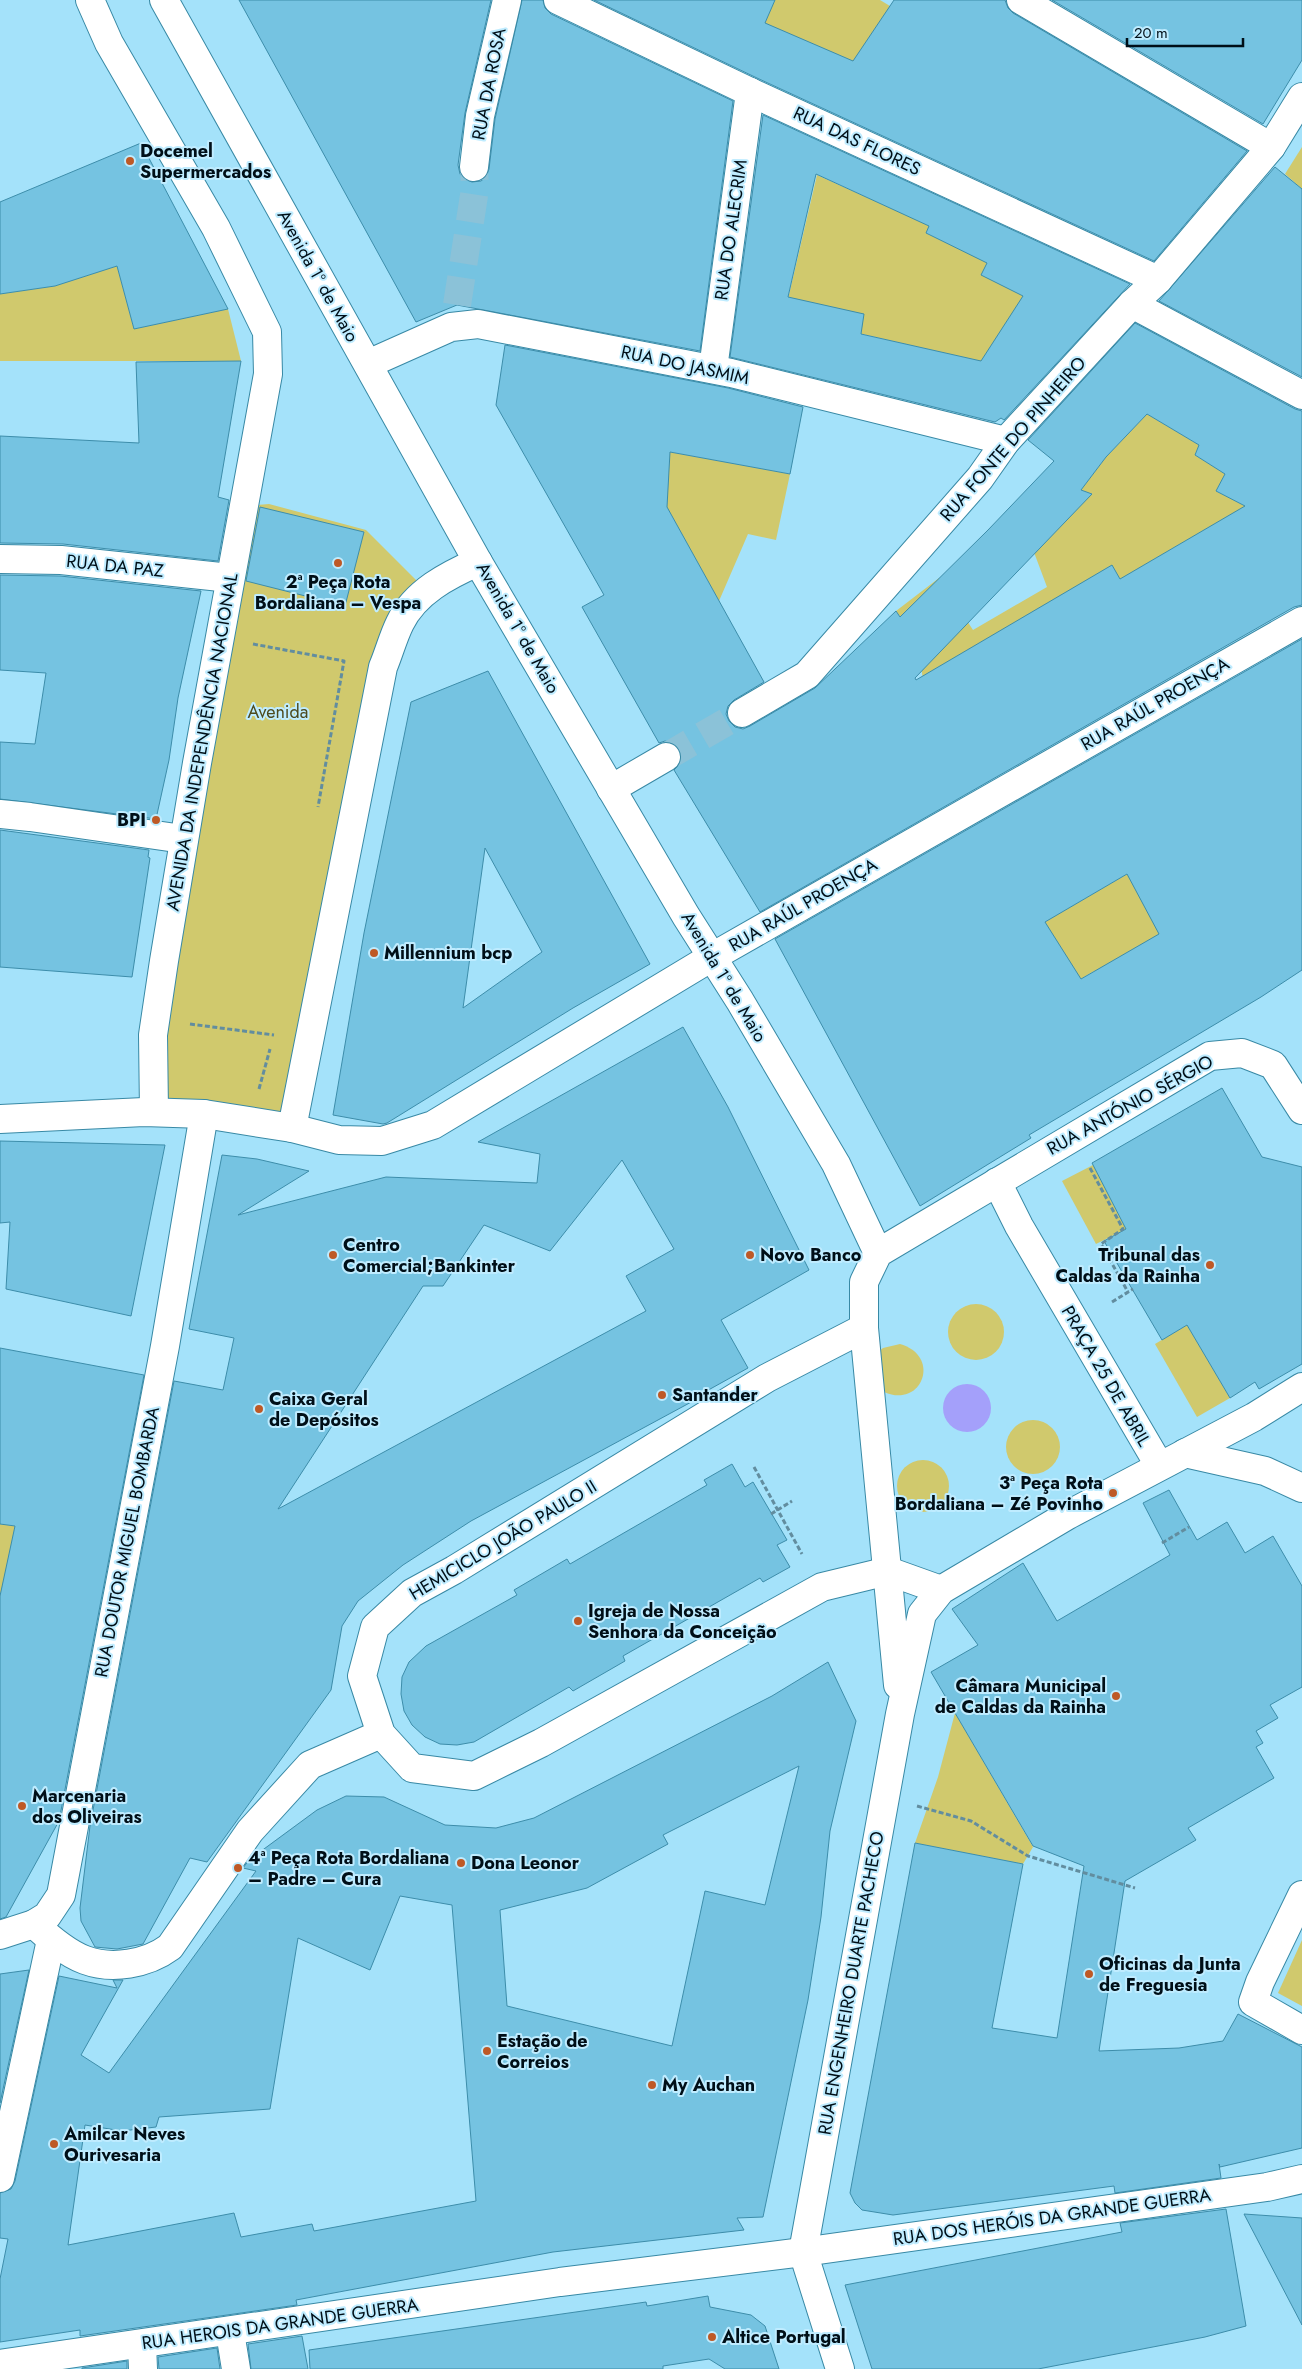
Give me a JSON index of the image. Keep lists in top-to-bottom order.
{
  "streets": {
    "street": [
      "RUA DA ROSA",
      "RUA DAS FLORES",
      "RUA DO ALECRIM",
      "Avenida 1º de Maio",
      "RUA DO JASMIM",
      "RUA FONTE DO PINHEIRO",
      "RUA DA PAZ",
      "RUA RAÚL PROENÇA",
      "AVENIDA DA INDEPENDÊNCIA NACIONAL",
      "RUA ANTÓNIO SÉRGIO",
      "PRAÇA 25 DE ABRIL",
      "HEMICICLO JOÃO PAULO II",
      "RUA DOUTOR MIGUEL BOMBARDA",
      "RUA ENGENHEIRO DUARTE PACHECO",
      "RUA DOS HERÓIS DA GRANDE GUERRA",
      "RUA HEROIS DA GRANDE GUERRA"
    ]
  },
  "crossings": [
    ["RUA DAS FLORES", "RUA DO ALECRIM"],
    ["RUA DAS FLORES", "RUA FONTE DO PINHEIRO"],
    ["RUA DO ALECRIM", "RUA DO JASMIM"],
    ["Avenida 1º de Maio", "RUA DO JASMIM"],
    ["Avenida 1º de Maio", "RUA RAÚL PROENÇA"],
    ["RUA DO JASMIM", "RUA FONTE DO PINHEIRO"],
    ["RUA DA PAZ", "AVENIDA DA INDEPENDÊNCIA NACIONAL"],
    ["RUA RAÚL PROENÇA", "AVENIDA DA INDEPENDÊNCIA NACIONAL"],
    ["RUA RAÚL PROENÇA", "RUA DOUTOR MIGUEL BOMBARDA"],
    ["RUA ANTÓNIO SÉRGIO", "PRAÇA 25 DE ABRIL"],
    ["PRAÇA 25 DE ABRIL", "RUA ENGENHEIRO DUARTE PACHECO"],
    ["RUA ENGENHEIRO DUARTE PACHECO", "RUA DOS HERÓIS DA GRANDE GUERRA"],
    ["RUA DOS HERÓIS DA GRANDE GUERRA", "RUA HEROIS DA GRANDE GUERRA"]
  ],
  "parks": ["Avenida"],
  "places": [
    "Docemel Supermercados",
    "2ª Peça Rota Bordaliana – Vespa",
    "BPI",
    "Millennium bcp",
    "Centro Comercial;Bankinter",
    "Novo Banco",
    "Tribunal das Caldas da Rainha",
    "Santander",
    "Caixa Geral de Depósitos",
    "3ª Peça Rota Bordaliana – Zé Povinho",
    "Igreja de Nossa Senhora da Conceição",
    "Câmara Municipal de Caldas da Rainha",
    "Marcenaria dos Oliveiras",
    "Dona Leonor",
    "4ª Peça Rota Bordaliana – Padre – Cura",
    "Oficinas da Junta de Freguesia",
    "Estação de Correios",
    "My Auchan",
    "Amilcar Neves Ourivesaria",
    "Altice Portugal"
  ],
  "scale_bar": "20 m"
}
